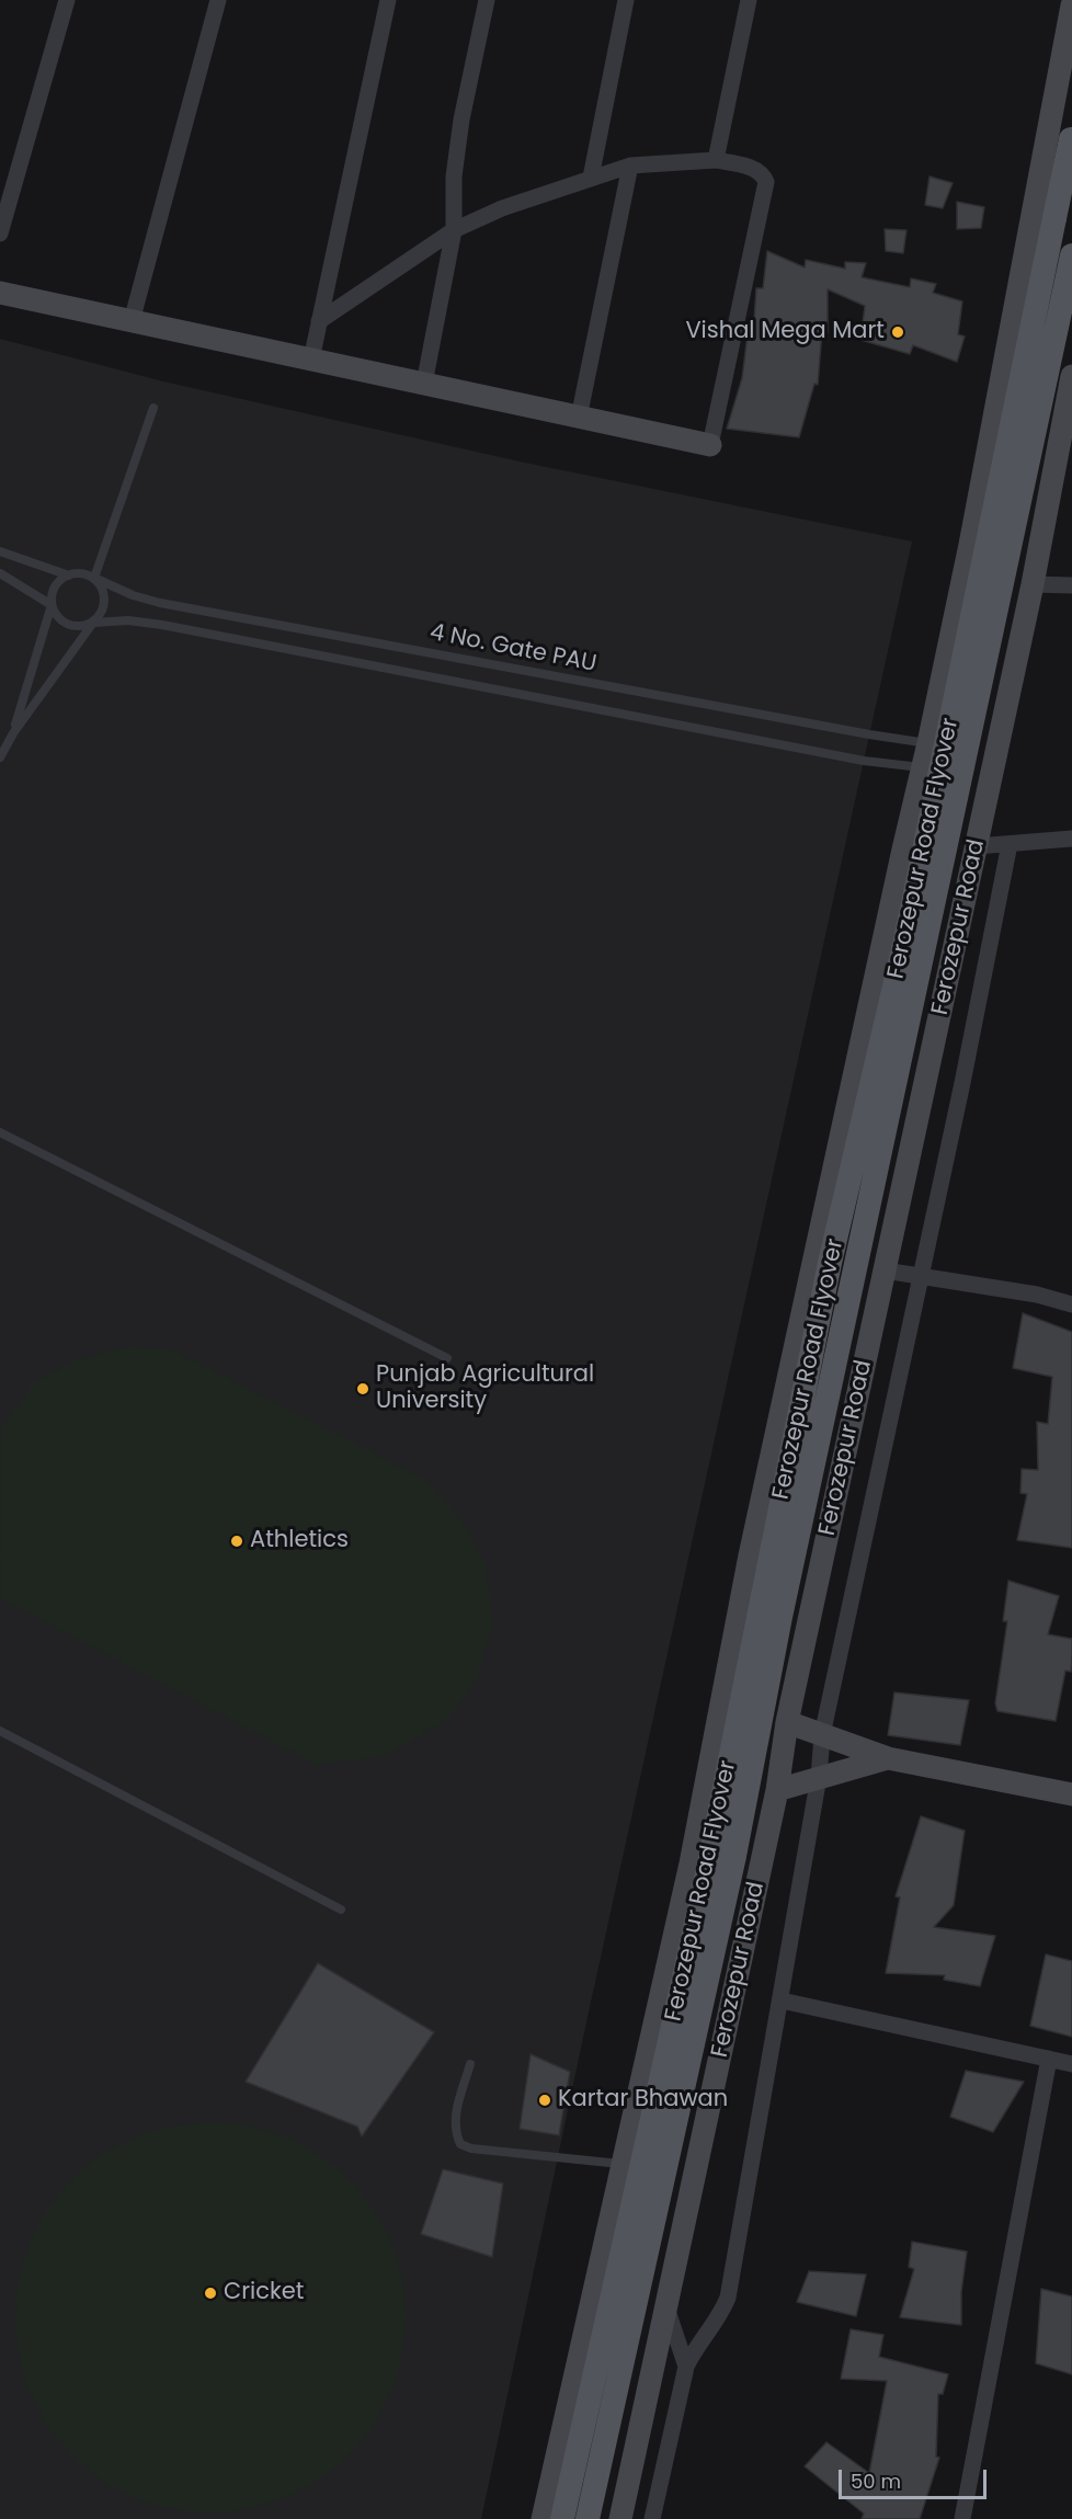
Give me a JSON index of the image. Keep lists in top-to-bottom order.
{
  "streets": {
    "main road": ["Ferozepur Road Flyover", "Ferozepur Road"],
    "lane": ["4 No. Gate PAU"]
  },
  "places": [
    "Vishal Mega Mart",
    "Punjab Agricultural University",
    "Athletics",
    "Kartar Bhawan",
    "Cricket"
  ],
  "scale_bar": "50 m"
}
